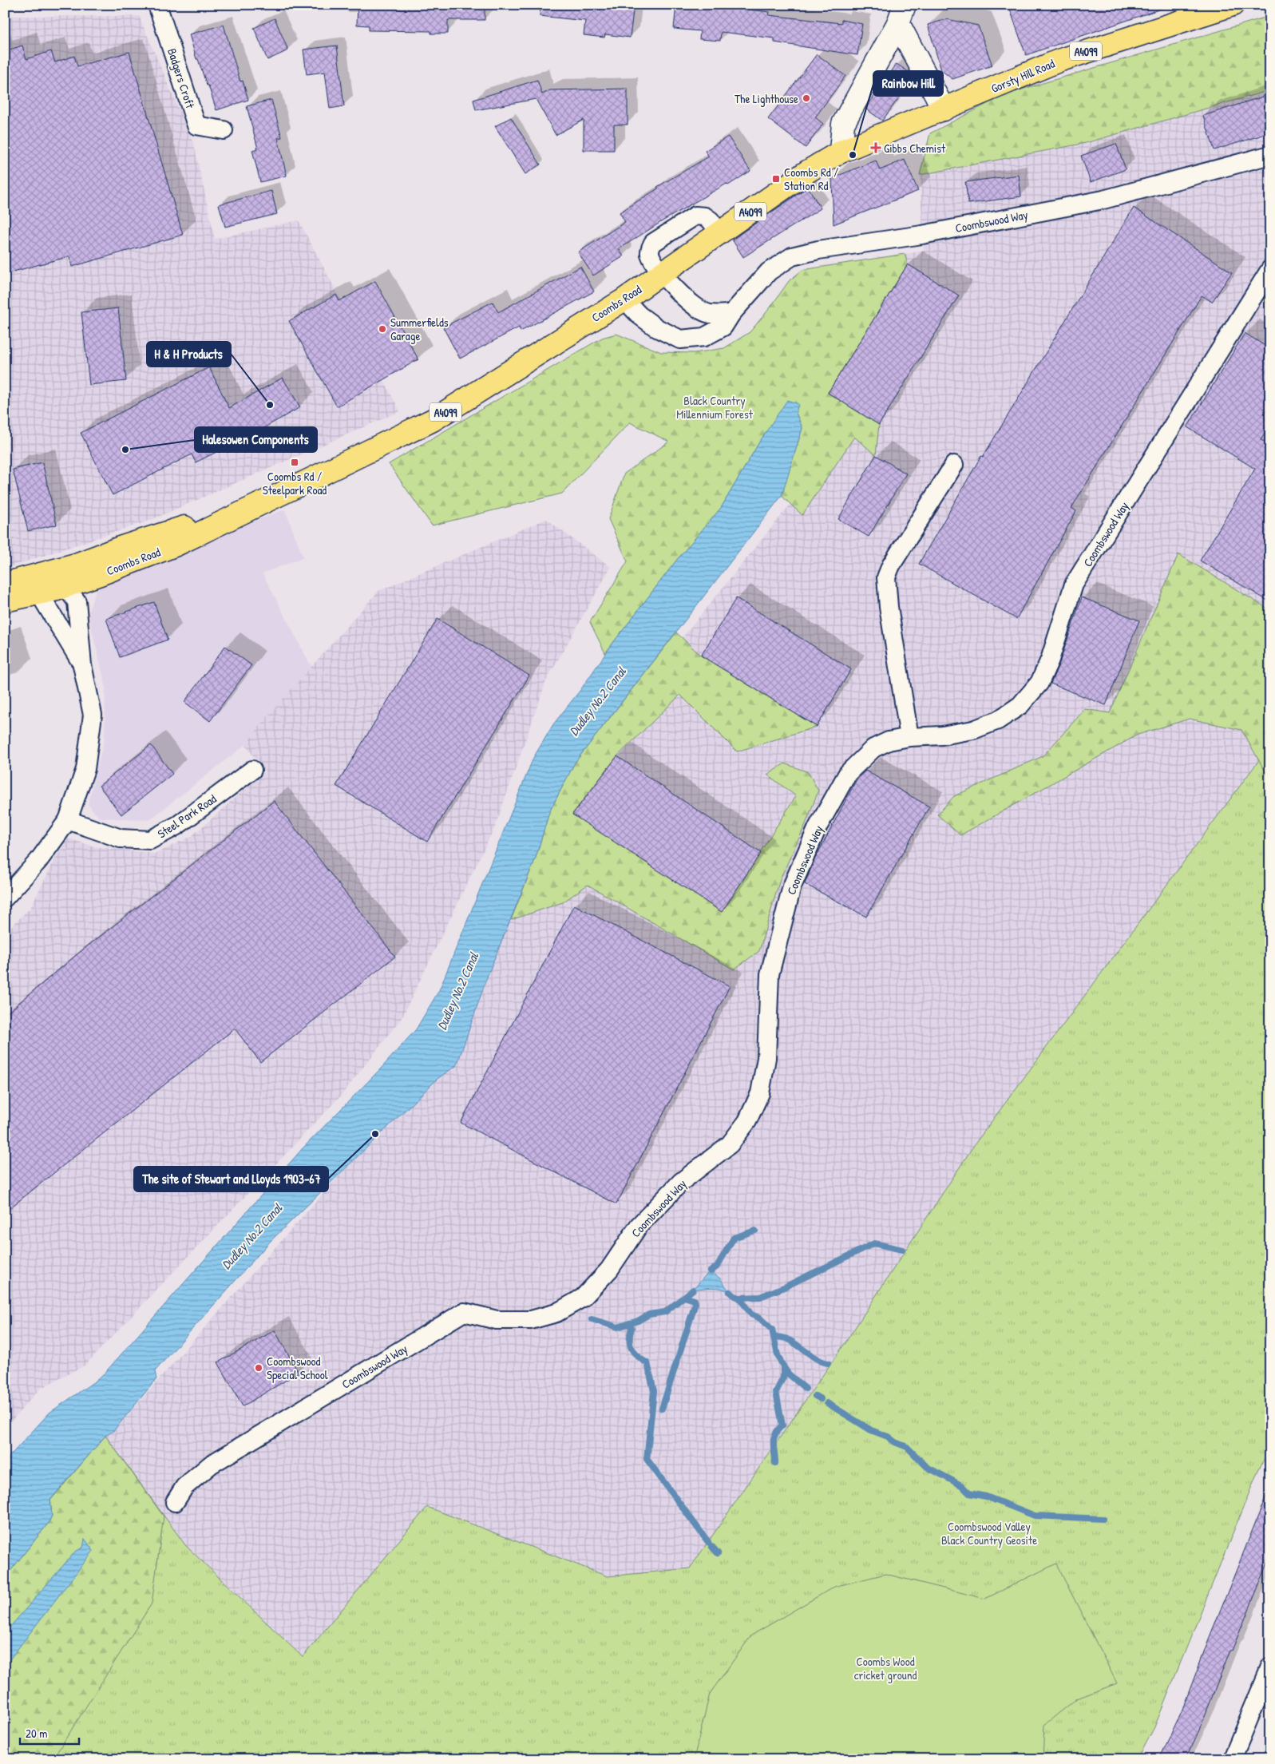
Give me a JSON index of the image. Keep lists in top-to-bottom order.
{
  "streets": {
    "main road": ["A4099", "Gorsty Hill Road", "Coombs Road"],
    "street": ["Badgers Croft", "Coombswood Way", "Steel Park Road"]
  },
  "crossings": [
    ["Gorsty Hill Road", "Coombs Road"],
    ["Coombswood Way", "Coombs Road"]
  ],
  "water": ["Dudley No.2 Canal"],
  "parks": ["Black Country Millennium Forest", "Coombswood Valley Black Country Geosite", "Coombs Wood cricket ground"],
  "places": {
    "other": [
      "The Lighthouse",
      "Rainbow Hill",
      "Summerfields Garage",
      "H & H Products",
      "Halesowen Components",
      "The site of Stewart and Lloyds 1903-67",
      "Coombswood Special School"
    ],
    "health": ["Gibbs Chemist"],
    "transit": ["Coombs Rd / Station Rd", "Coombs Rd / Steelpark Road"]
  },
  "scale_bar": "20 m"
}
